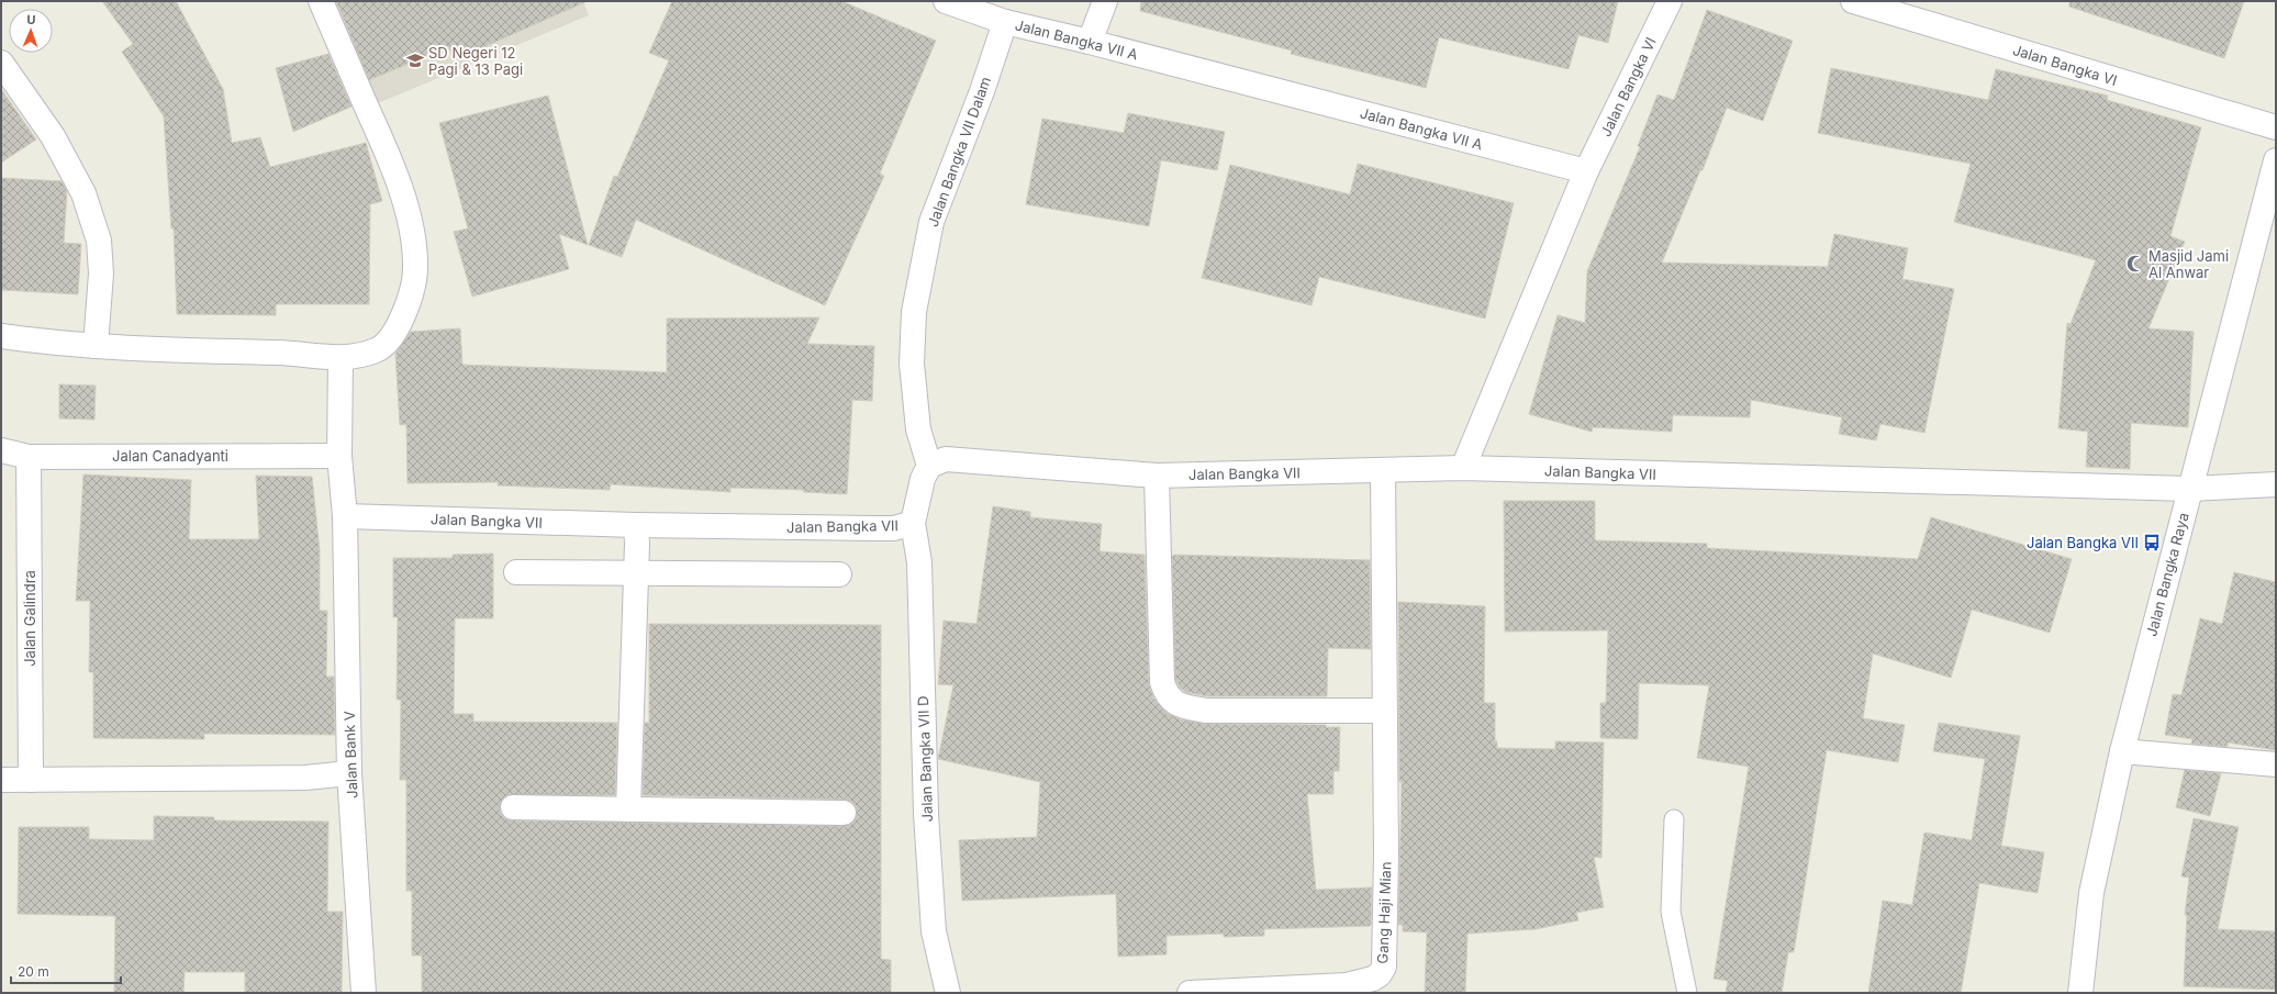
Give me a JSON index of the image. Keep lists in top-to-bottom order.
{
  "streets": {
    "street": [
      "Jalan Bangka VII A",
      "Jalan Bangka VI",
      "Jalan Bangka VII Dalam",
      "Jalan Canadyanti",
      "Jalan Bangka VII",
      "Jalan Bangka Raya",
      "Jalan Galindra",
      "Jalan Bank V",
      "Jalan Bangka VII D",
      "Gang Haji Mian"
    ]
  },
  "crossings": [
    ["Jalan Bangka VII A", "Jalan Bangka VI"],
    ["Jalan Bangka VII A", "Jalan Bangka VII Dalam"],
    ["Jalan Bangka VII Dalam", "Jalan Bangka VII"],
    ["Jalan Canadyanti", "Jalan Galindra"],
    ["Jalan Canadyanti", "Jalan Bank V"],
    ["Jalan Bangka VII", "Jalan Bangka Raya"],
    ["Jalan Bangka VII", "Jalan Bank V"],
    ["Jalan Bangka VII", "Jalan Bangka VII D"],
    ["Jalan Bangka VII", "Gang Haji Mian"]
  ],
  "places": {
    "school or university": ["SD Negeri 12 Pagi & 13 Pagi"],
    "mosque": ["Masjid Jami Al Anwar"],
    "bus stop": ["Jalan Bangka VII"]
  },
  "scale_bar": "20 m",
  "north": "top"
}
